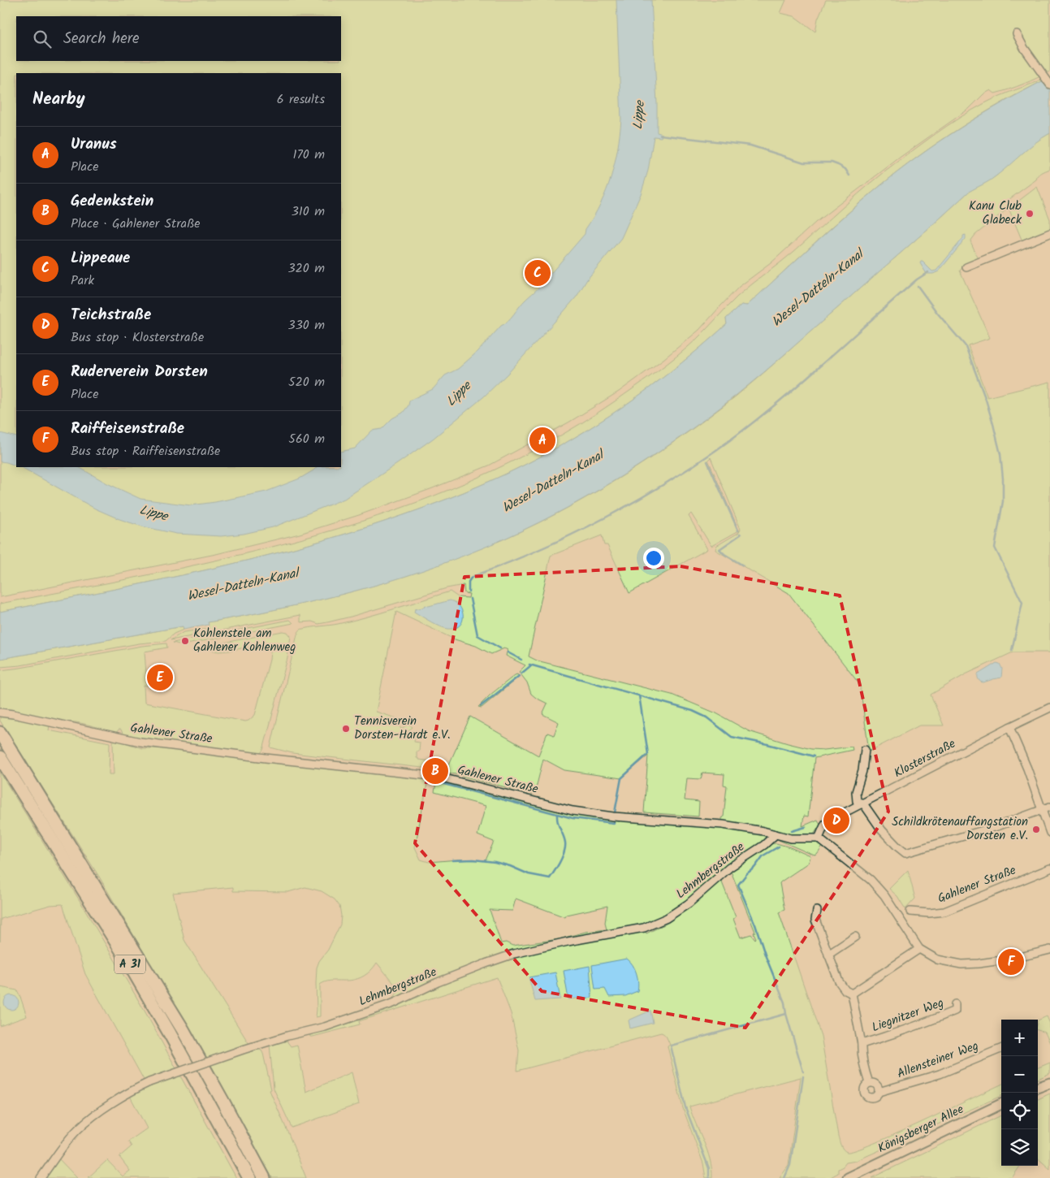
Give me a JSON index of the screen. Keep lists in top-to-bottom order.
{
  "streets": {
    "highway": ["A 31"],
    "main road": ["Königsberger Allee"],
    "street": [
      "Gahlener Straße",
      "Klosterstraße",
      "Lehmbergstraße",
      "Liegnitzer Weg",
      "Allensteiner Weg"
    ]
  },
  "crossings": [
    ["Gahlener Straße", "Klosterstraße"],
    ["Gahlener Straße", "Lehmbergstraße"]
  ],
  "water": ["Lippe", "Wesel-Datteln-Kanal"],
  "places": [
    "Kanu Club Glabeck",
    "Kohlenstele am Gahlener Kohlenweg",
    "Tennisverein Dorsten-Hardt e.V.",
    "Schildkrötenauffangstation Dorsten e.V."
  ],
  "page": {
    "search": "Search here",
    "heading": ["Nearby", "6 results"],
    "list": [
      {
        "mark": "A",
        "name": "Uranus",
        "note": "Place",
        "value": "170 m"
      },
      {
        "mark": "B",
        "name": "Gedenkstein",
        "note": "Place · Gahlener Straße",
        "value": "310 m"
      },
      {
        "mark": "C",
        "name": "Lippeaue",
        "note": "Park",
        "value": "320 m"
      },
      {
        "mark": "D",
        "name": "Teichstraße",
        "note": "Bus stop · Klosterstraße",
        "value": "330 m"
      },
      {
        "mark": "E",
        "name": "Ruderverein Dorsten",
        "note": "Place",
        "value": "520 m"
      },
      {
        "mark": "F",
        "name": "Raiffeisenstraße",
        "note": "Bus stop · Raiffeisenstraße",
        "value": "560 m"
      }
    ],
    "pins": [
      "C",
      "A",
      "E",
      "B",
      "D",
      "F"
    ],
    "map_buttons": ["+", "−"]
  }
}
